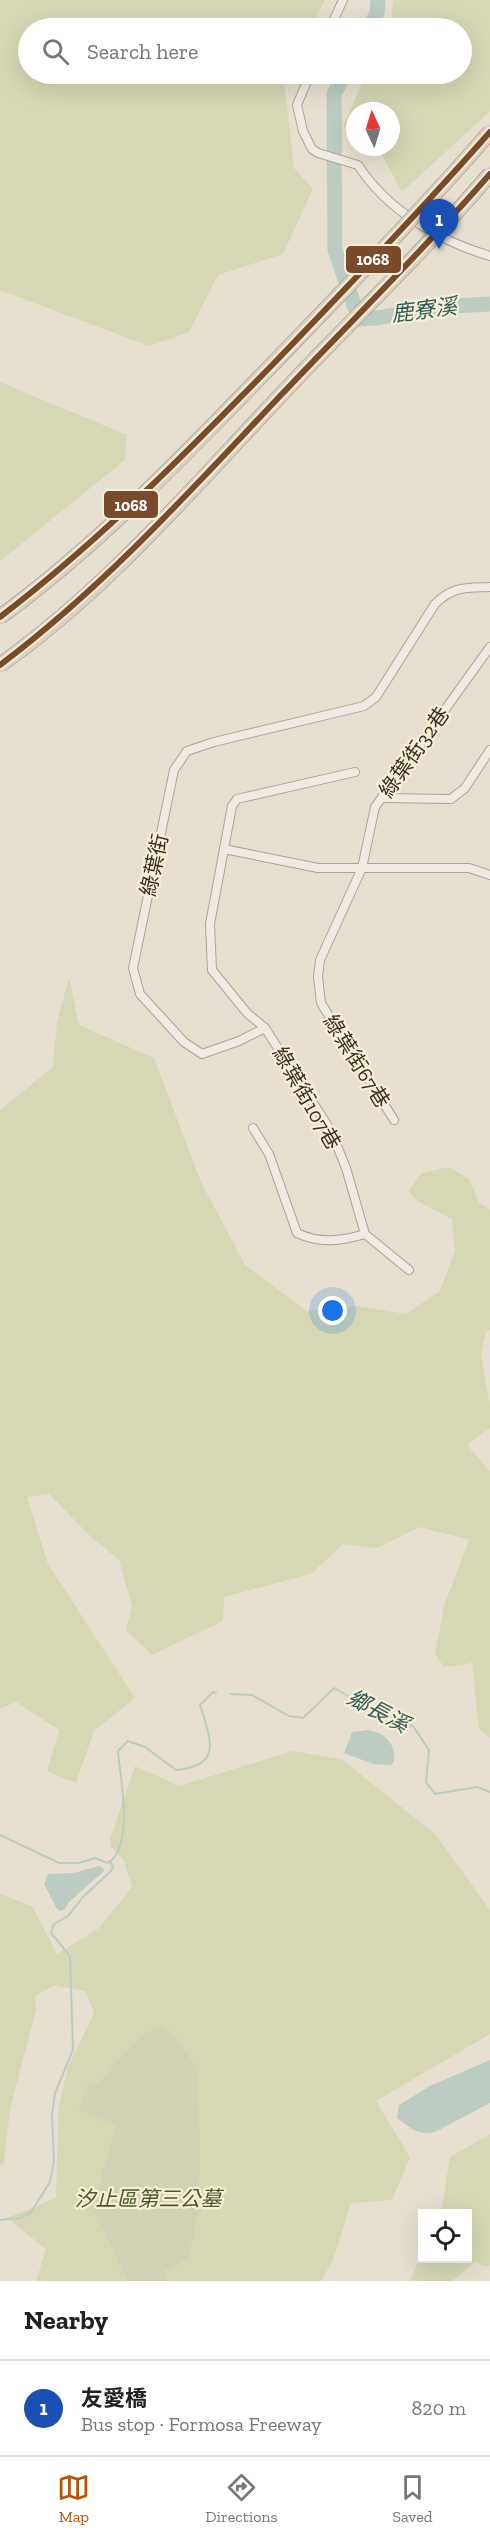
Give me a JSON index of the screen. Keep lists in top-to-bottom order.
{
  "streets": {
    "street": [
      "綠葉街32巷",
      "綠葉街",
      "綠葉街67巷",
      "綠葉街107巷"
    ]
  },
  "crossings": [
    ["綠葉街32巷", "綠葉街67巷"],
    ["綠葉街", "綠葉街107巷"]
  ],
  "water": ["鹿寮溪", "鄉長溪"],
  "parks": ["汐止區第三公墓"],
  "lines": ["transit line 1068"],
  "north": "top",
  "page": {
    "search": "Search here",
    "pins": "1",
    "heading": "Nearby",
    "list": [
      {
        "mark": "1",
        "name": "友愛橋",
        "note": "Bus stop · Formosa Freeway",
        "value": "820 m"
      }
    ],
    "nav": ["Map", "Directions", "Saved"]
  }
}
